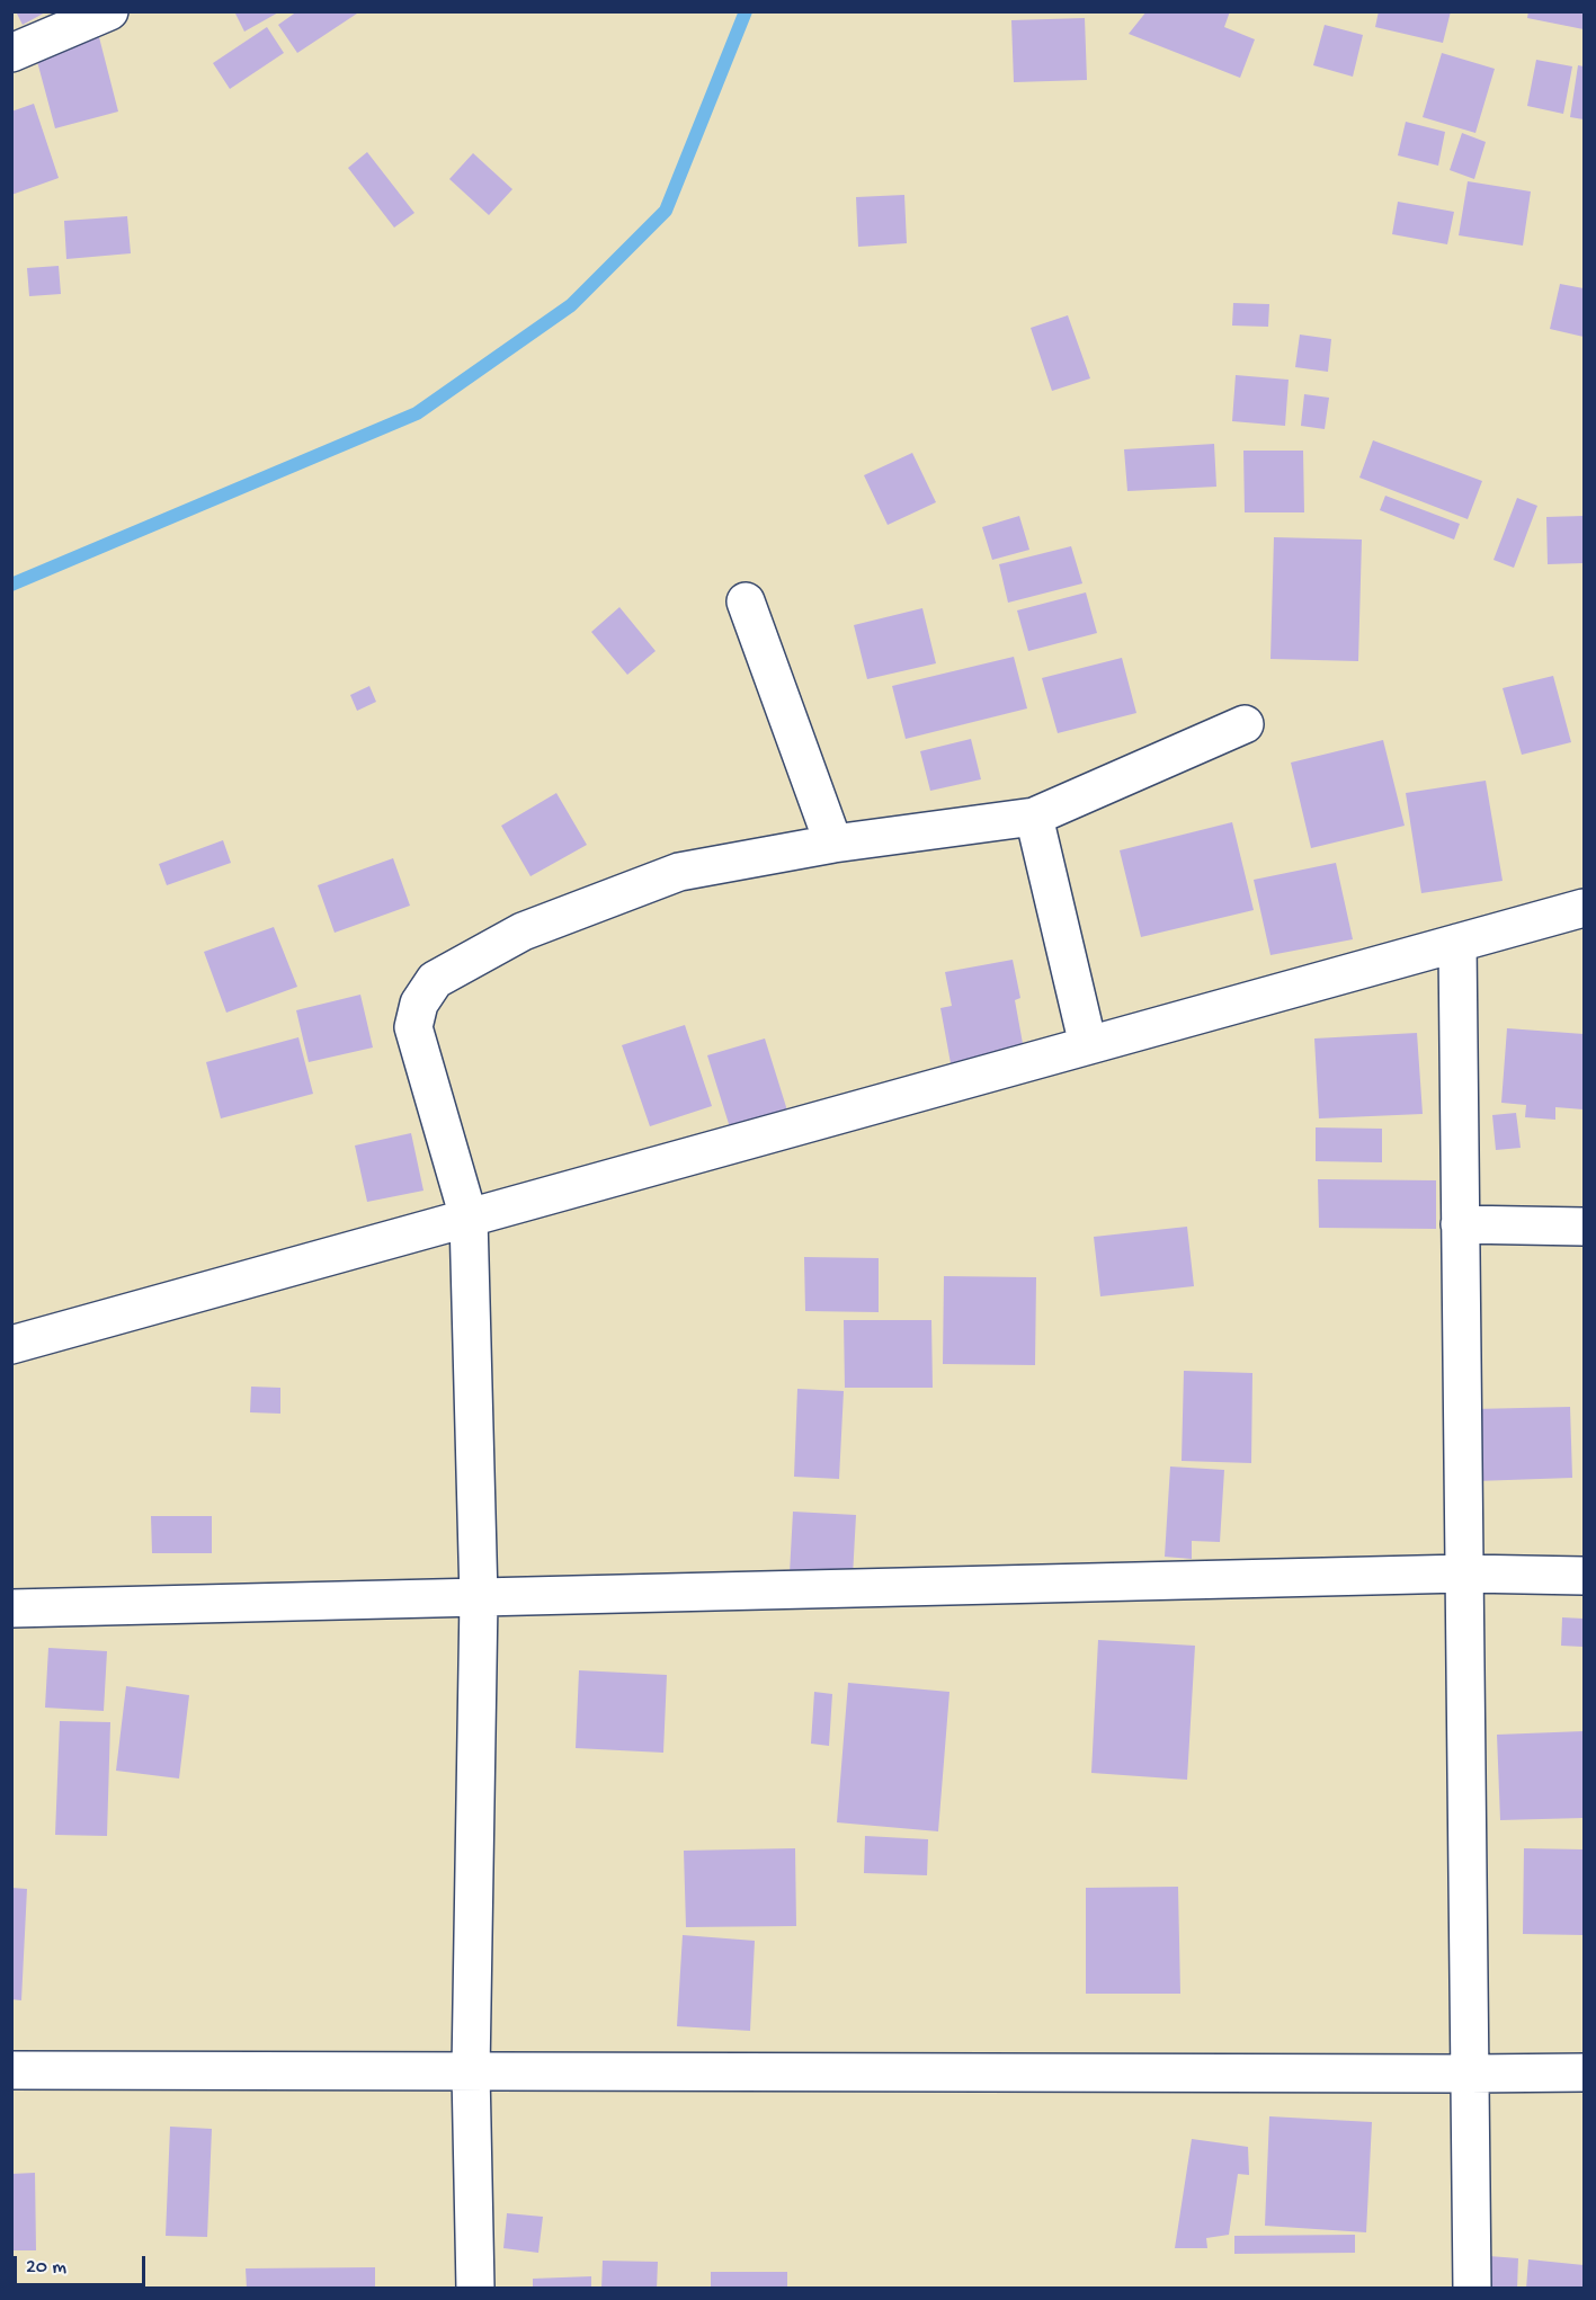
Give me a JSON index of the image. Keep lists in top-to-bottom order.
{
  "scale_bar": "20 m"
}
